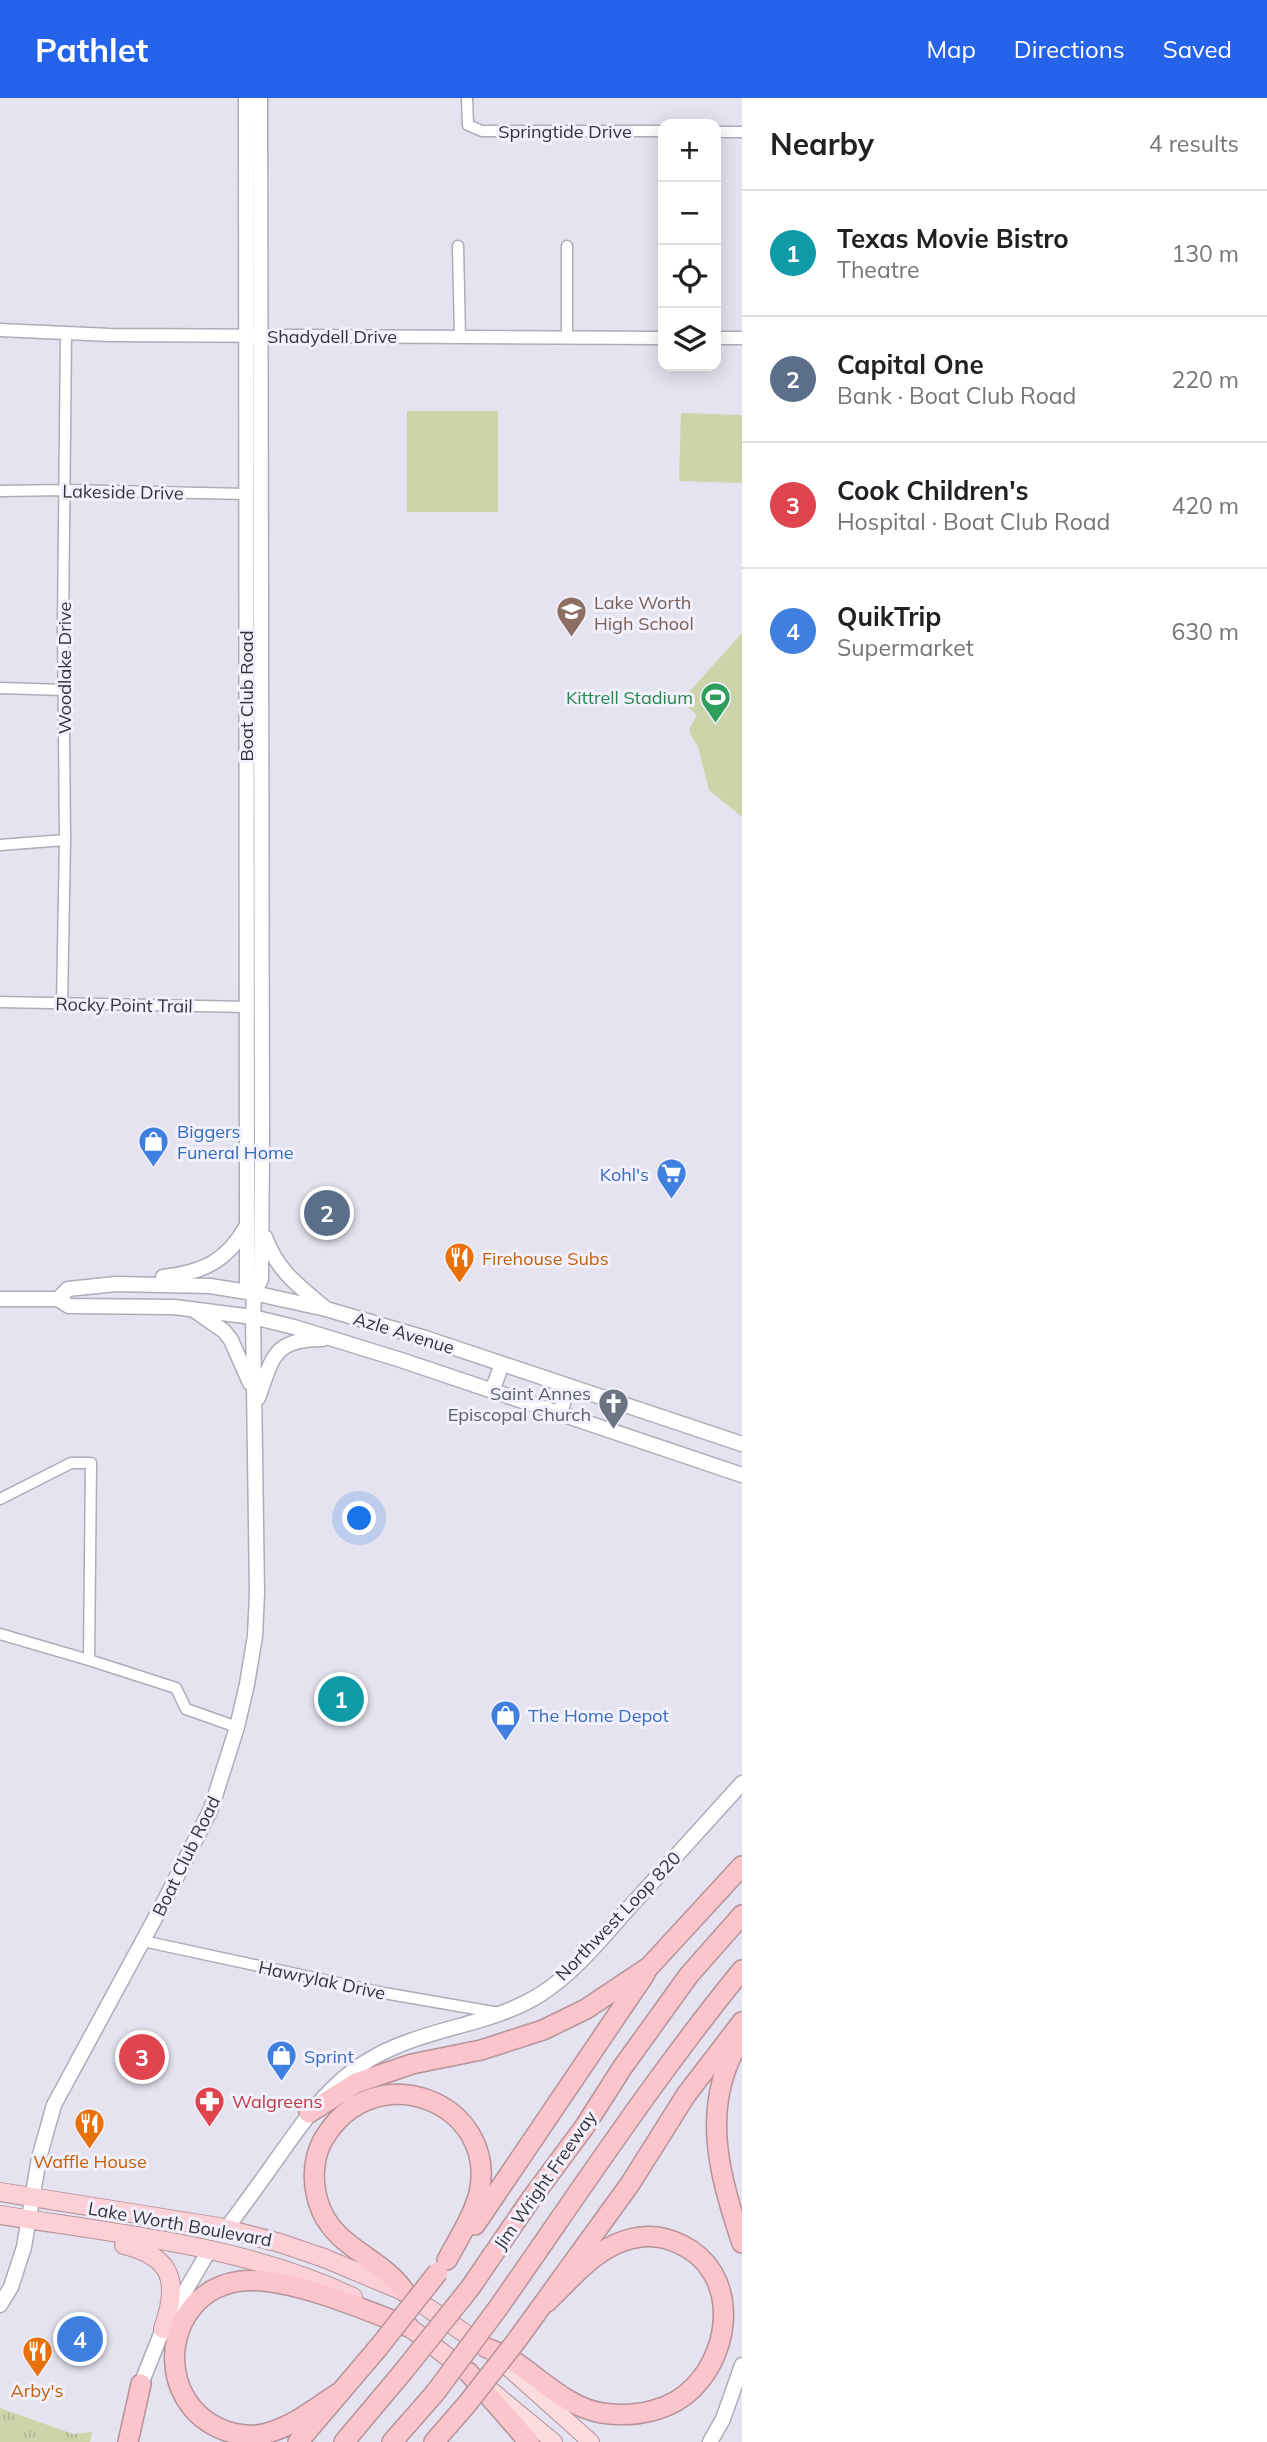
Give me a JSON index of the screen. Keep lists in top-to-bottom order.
{
  "streets": {
    "highway": ["Jim Wright Freeway", "Lake Worth Boulevard"],
    "main road": ["Boat Club Road", "Azle Avenue", "Northwest Loop 820"],
    "street": [
      "Springtide Drive",
      "Shadydell Drive",
      "Lakeside Drive",
      "Woodlake Drive",
      "Rocky Point Trail",
      "Hawrylak Drive"
    ]
  },
  "crossings": [
    ["Shadydell Drive", "Woodlake Drive"],
    ["Shadydell Drive", "Boat Club Road"],
    ["Lakeside Drive", "Woodlake Drive"],
    ["Lakeside Drive", "Boat Club Road"],
    ["Woodlake Drive", "Rocky Point Trail"],
    ["Boat Club Road", "Rocky Point Trail"],
    ["Boat Club Road", "Azle Avenue"],
    ["Boat Club Road", "Hawrylak Drive"],
    ["Boat Club Road", "Lake Worth Boulevard"],
    ["Northwest Loop 820", "Hawrylak Drive"],
    ["Northwest Loop 820", "Lake Worth Boulevard"]
  ],
  "places": {
    "school or university": ["Lake Worth High School"],
    "sports": ["Kittrell Stadium"],
    "shop": ["Biggers Funeral Home", "The Home Depot", "Sprint"],
    "supermarket": ["Kohl's"],
    "restaurant": ["Firehouse Subs", "Waffle House", "Arby's"],
    "church": ["Saint Annes Episcopal Church"],
    "pharmacy": ["Walgreens"]
  },
  "page": {
    "header": "Pathlet",
    "nav": ["Map", "Directions", "Saved"],
    "heading": ["Nearby", "4 results"],
    "map_buttons": ["+", "−"],
    "list": [
      {
        "mark": "1",
        "name": "Texas Movie Bistro",
        "note": "Theatre",
        "value": "130 m"
      },
      {
        "mark": "2",
        "name": "Capital One",
        "note": "Bank · Boat Club Road",
        "value": "220 m"
      },
      {
        "mark": "3",
        "name": "Cook Children's",
        "note": "Hospital · Boat Club Road",
        "value": "420 m"
      },
      {
        "mark": "4",
        "name": "QuikTrip",
        "note": "Supermarket",
        "value": "630 m"
      }
    ],
    "pins": [
      "2",
      "1",
      "3",
      "4"
    ]
  }
}
